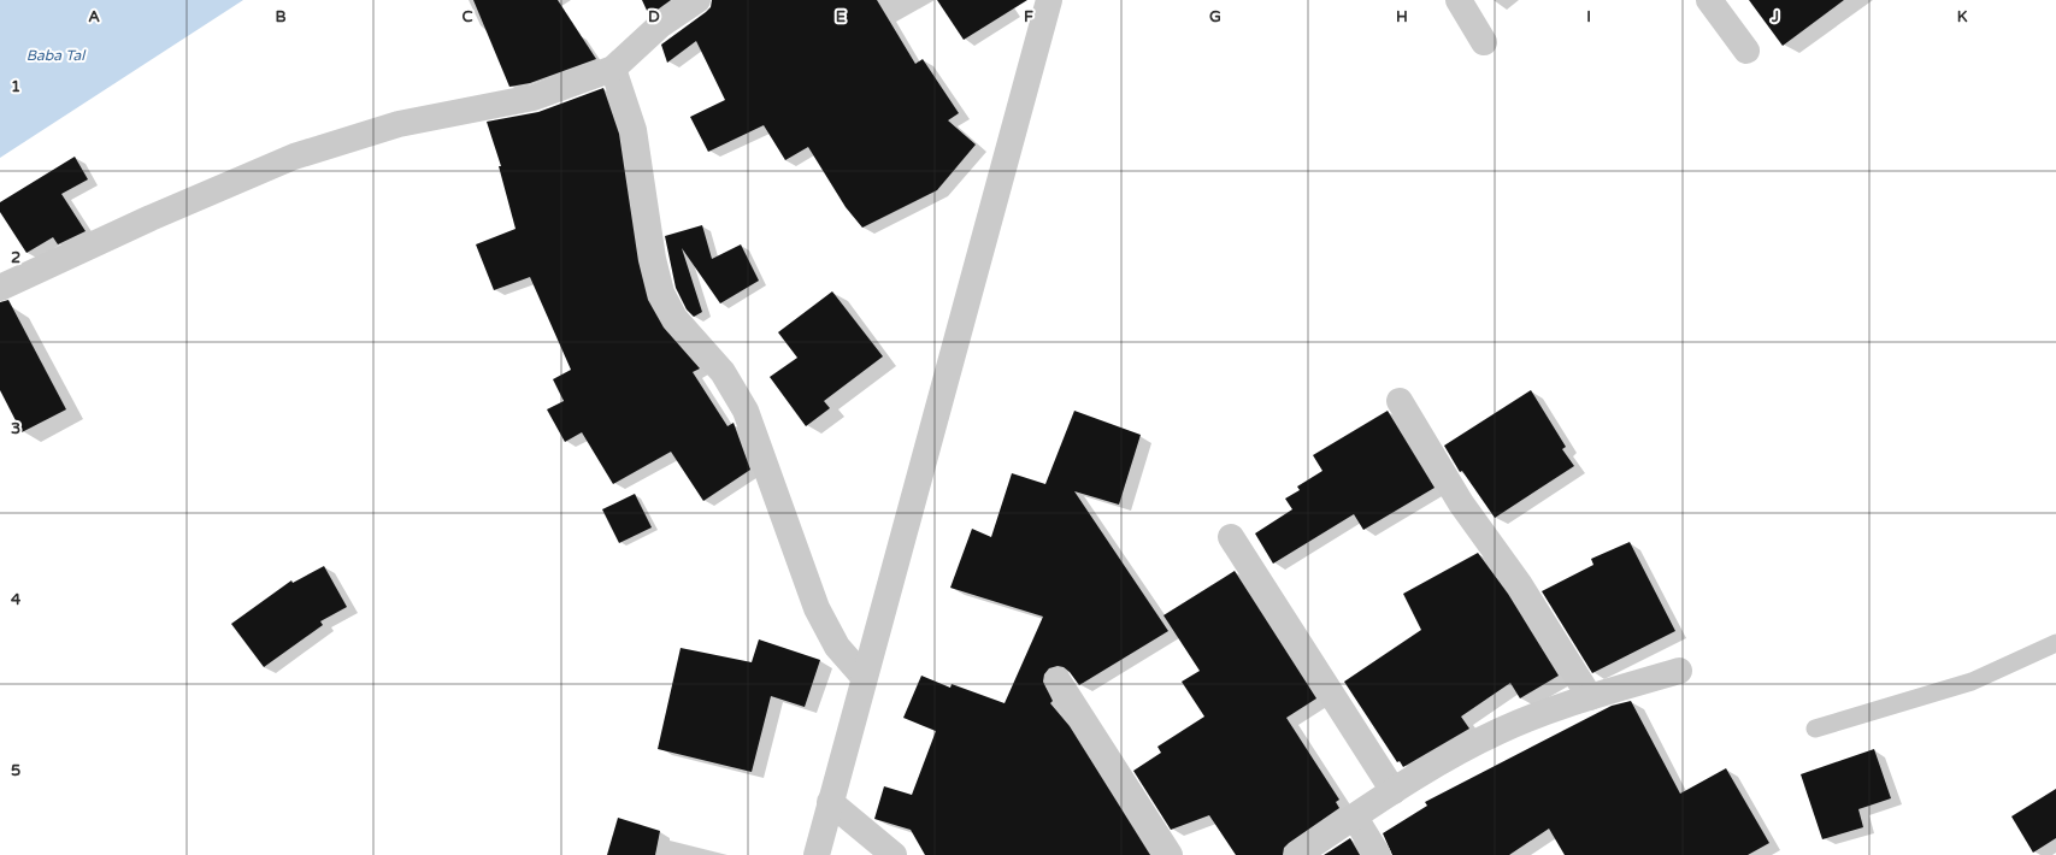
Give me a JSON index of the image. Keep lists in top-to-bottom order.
{
  "water": ["Baba Tal"],
  "grid": {
    "columns": [
      "A",
      "B",
      "C",
      "D",
      "E",
      "F",
      "G",
      "H",
      "I",
      "J",
      "K"
    ],
    "rows": [
      "1",
      "2",
      "3",
      "4",
      "5"
    ]
  }
}
